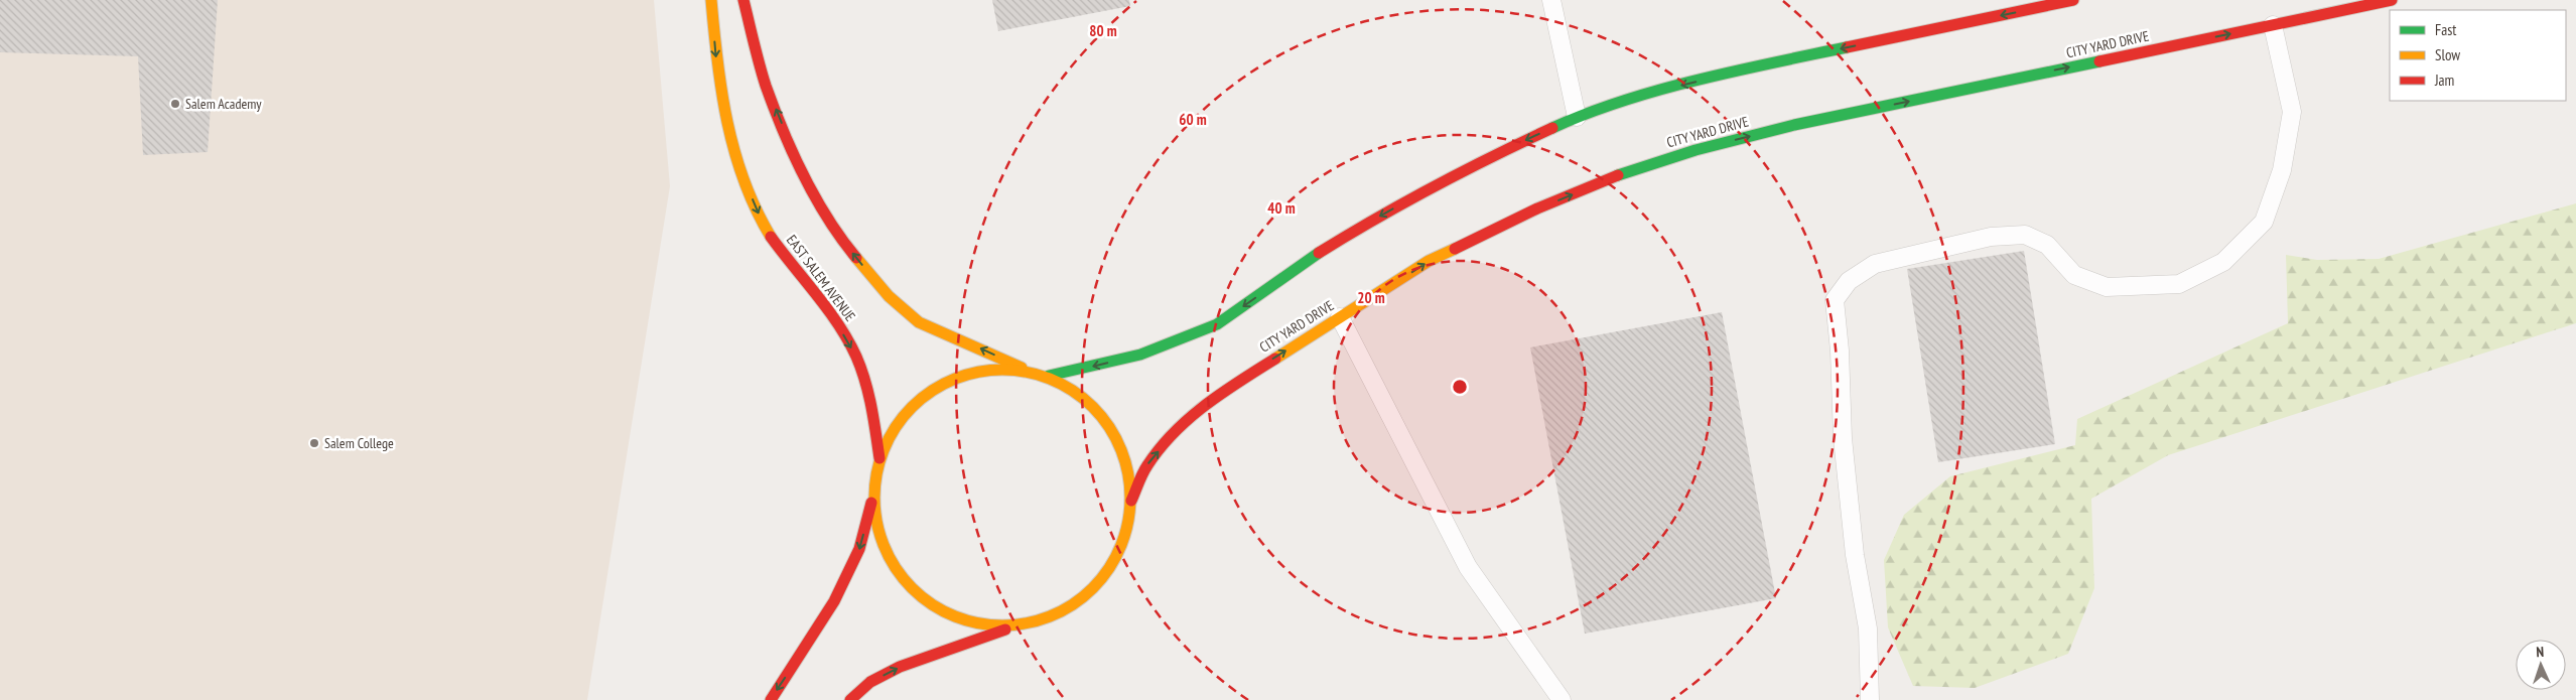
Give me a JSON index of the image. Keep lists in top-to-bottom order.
{
  "streets": {
    "main road": ["CITY YARD DRIVE", "EAST SALEM AVENUE"]
  },
  "places": ["Salem Academy", "Salem College"],
  "legend": ["Fast", "Slow", "Jam"],
  "north": "top",
  "rings": [
    "80 m",
    "60 m",
    "40 m",
    "20 m"
  ]
}
